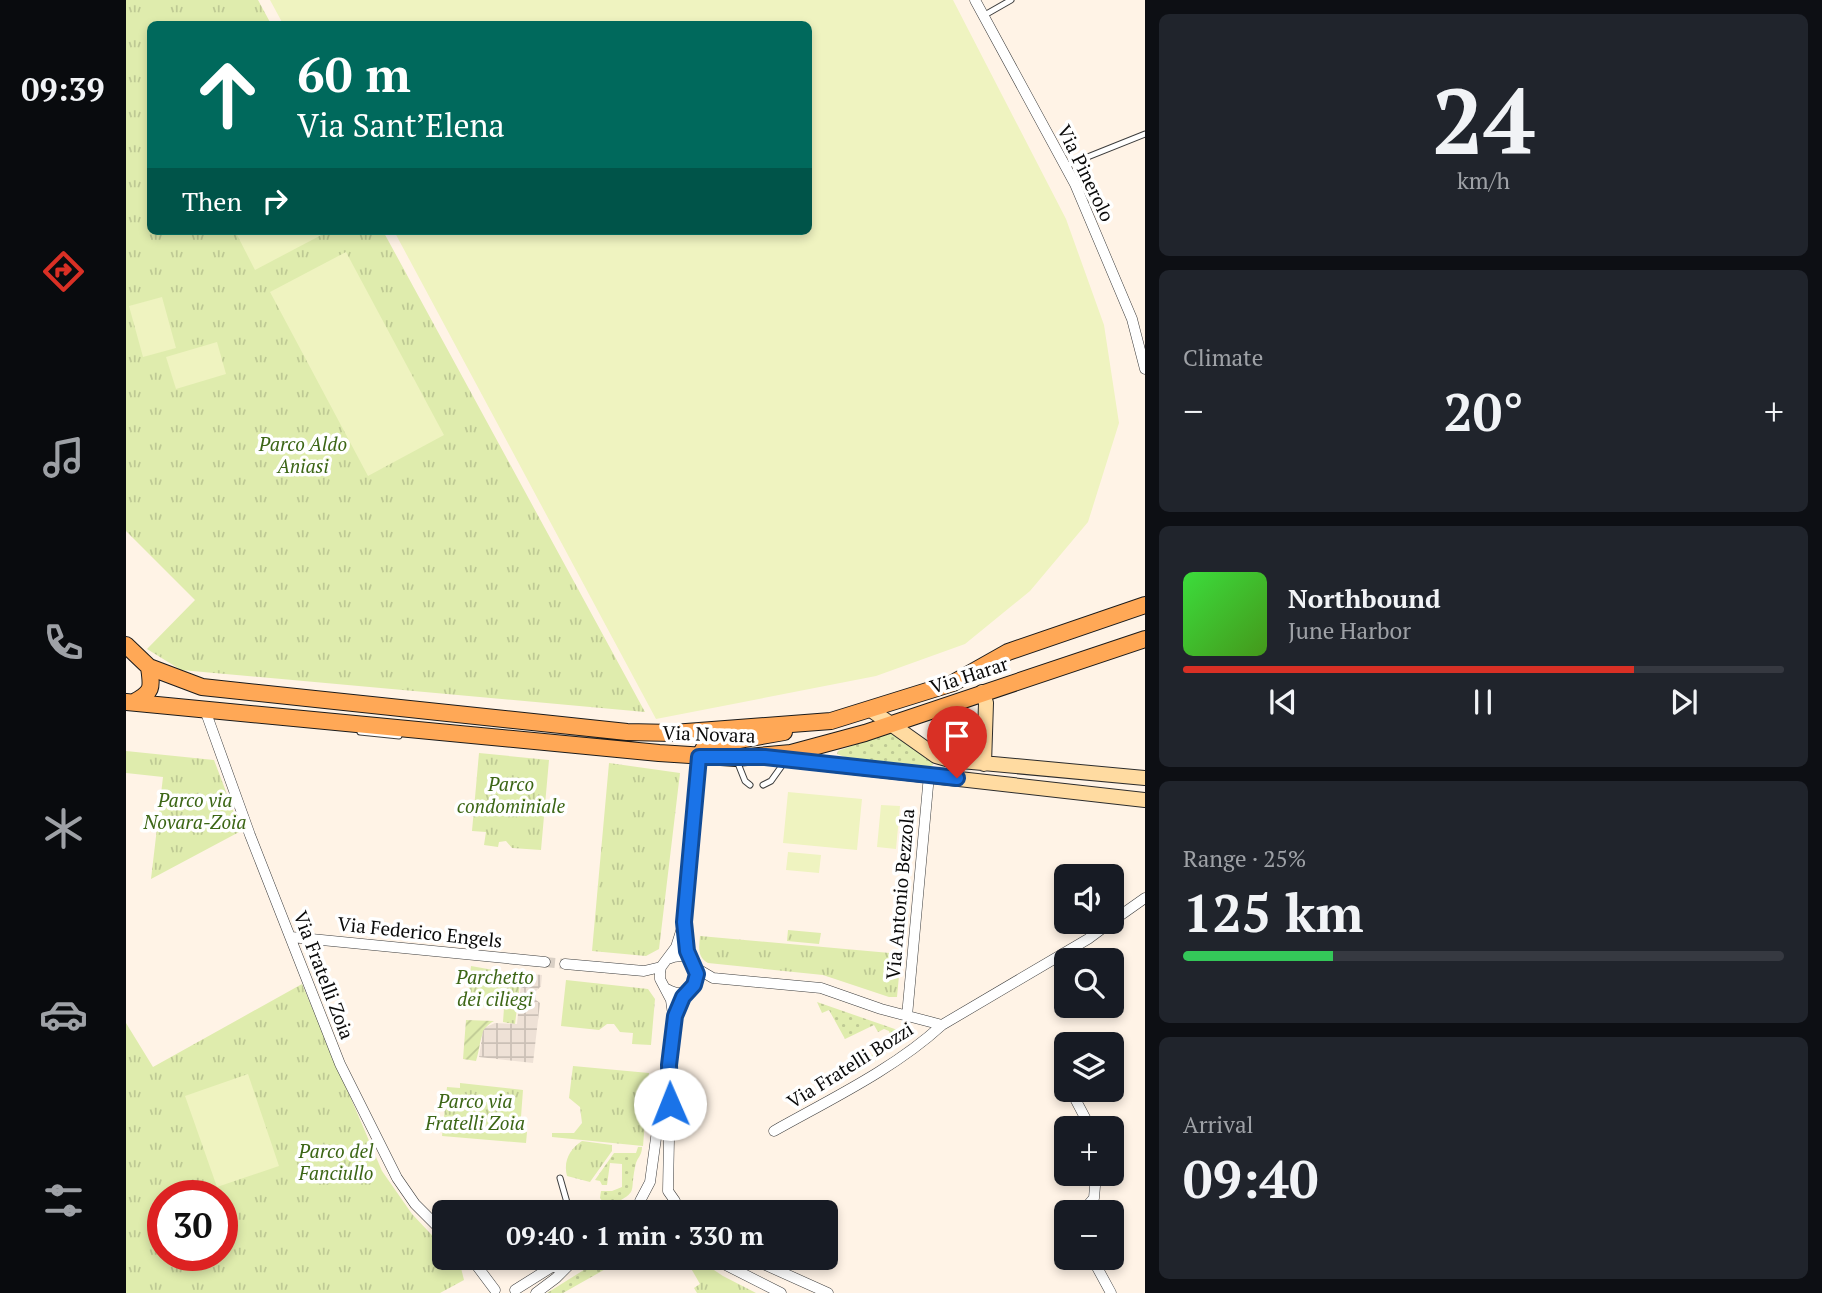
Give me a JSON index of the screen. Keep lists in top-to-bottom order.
{
  "streets": {
    "main road": ["Via Harar", "Via Novara"],
    "street": [
      "Via Pinerolo",
      "Via Antonio Bezzola",
      "Via Federico Engels",
      "Via Fratelli Zoia",
      "Via Fratelli Bozzi"
    ]
  },
  "crossings": [
    ["Via Harar", "Via Novara"],
    ["Via Novara", "Via Fratelli Zoia"],
    ["Via Antonio Bezzola", "Via Fratelli Bozzi"],
    ["Via Federico Engels", "Via Fratelli Zoia"]
  ],
  "parks": [
    "Parco Aldo Aniasi",
    "Parco condominiale",
    "Parco via Novara-Zoia",
    "Parchetto dei ciliegi",
    "Parco via Fratelli Zoia",
    "Parco del Fanciullo"
  ],
  "page": {
    "tabs": "09:39",
    "tile": [
      ["24", "km/h"],
      "Climate",
      ["Range · 25%", "125 km"],
      ["Arrival", "09:40"]
    ],
    "turn": ["60 m", "Via Sant’Elena"],
    "then": "Then",
    "heat": ["−", "20°", "+"],
    "song": ["Northbound", "June Harbor"],
    "map_buttons": ["+", "−"],
    "limit": "30",
    "trip": "09:40 · 1 min · 330 m"
  }
}
